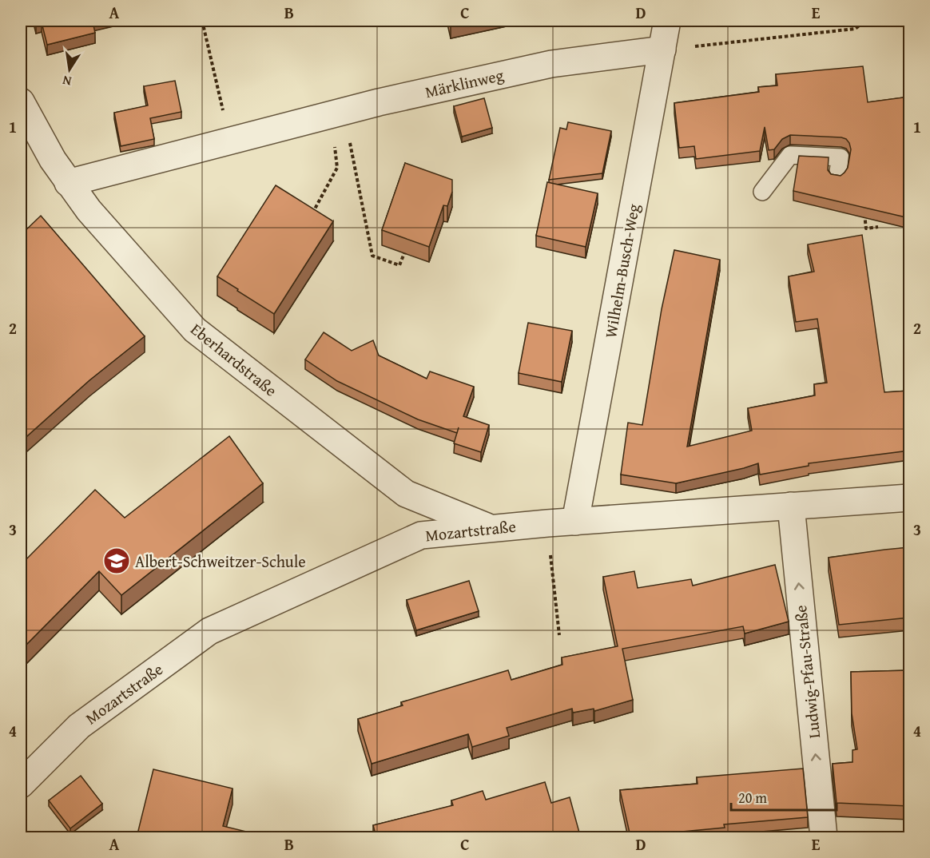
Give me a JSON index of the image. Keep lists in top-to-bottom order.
{
  "streets": {
    "street": [
      "Märklinweg",
      "Wilhelm-Busch-Weg",
      "Eberhardstraße",
      "Mozartstraße",
      "Ludwig-Pfau-Straße"
    ]
  },
  "crossings": [
    ["Märklinweg", "Wilhelm-Busch-Weg"],
    ["Märklinweg", "Eberhardstraße"],
    ["Wilhelm-Busch-Weg", "Mozartstraße"],
    ["Eberhardstraße", "Mozartstraße"],
    ["Mozartstraße", "Ludwig-Pfau-Straße"]
  ],
  "one_way": ["Ludwig-Pfau-Straße"],
  "places": {
    "school or university": ["Albert-Schweitzer-Schule"]
  },
  "scale_bar": "20 m",
  "north": "bottom",
  "grid": {
    "columns": [
      "A",
      "B",
      "C",
      "D",
      "E"
    ],
    "rows": [
      "1",
      "2",
      "3",
      "4"
    ]
  }
}
